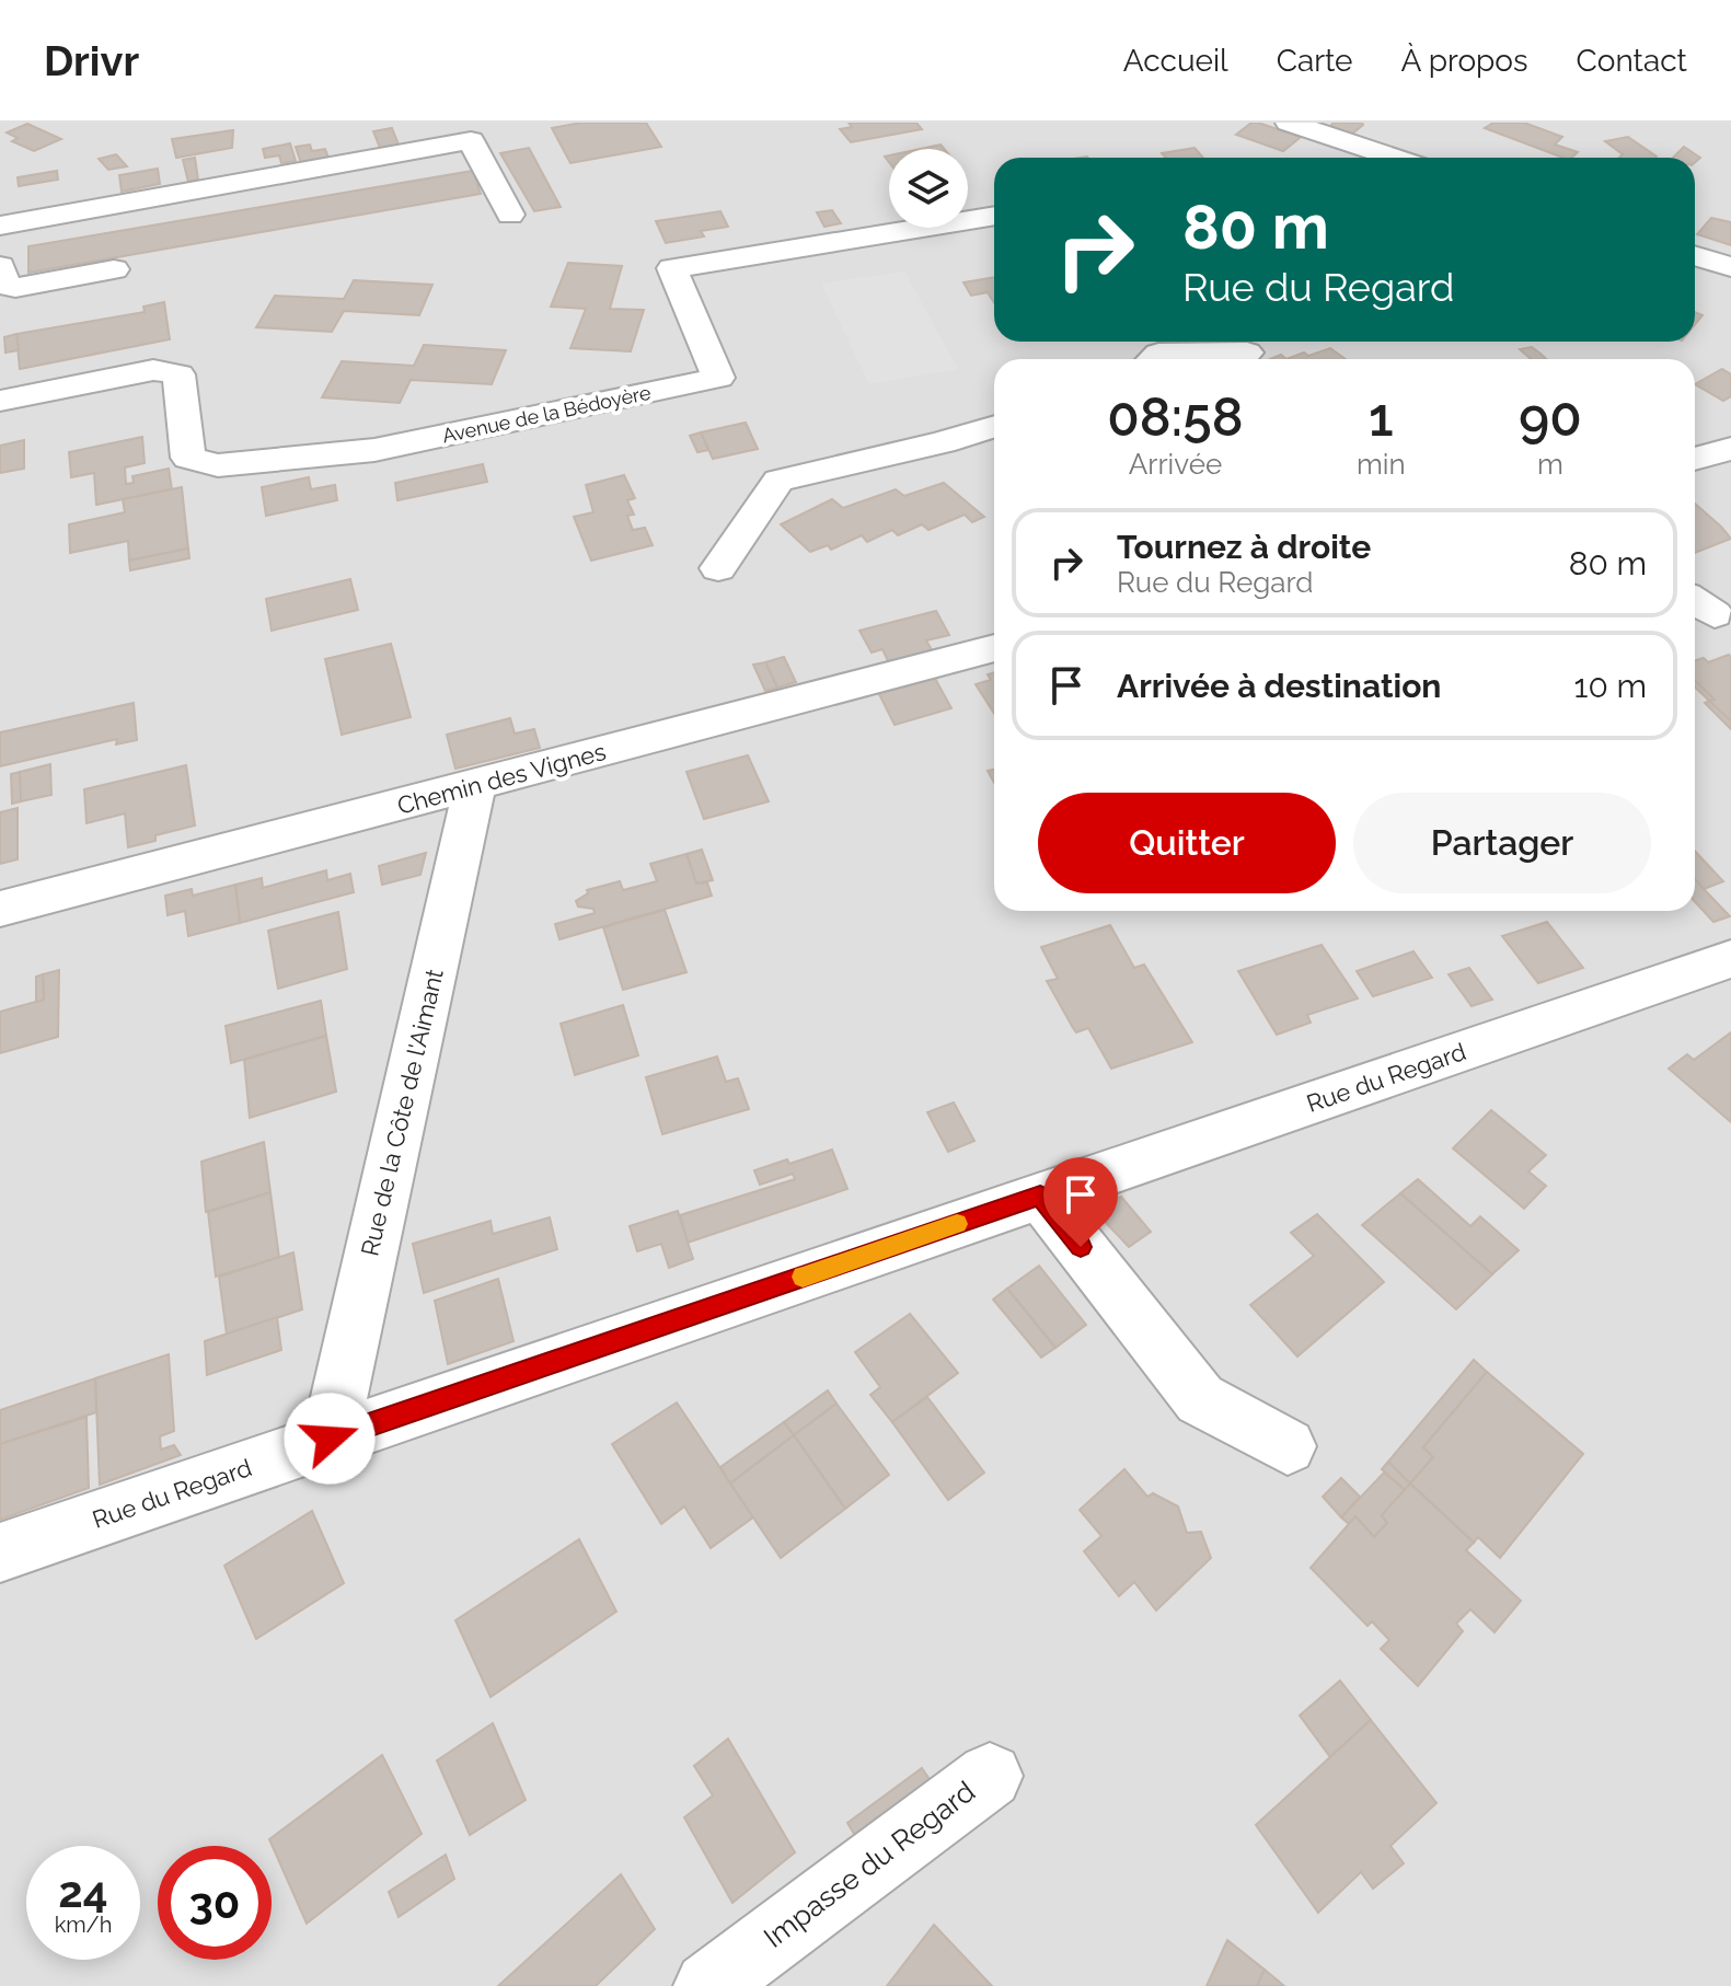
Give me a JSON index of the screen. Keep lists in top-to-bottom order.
{
  "streets": {
    "street": [
      "Avenue de la Bédoyère",
      "Chemin des Vignes",
      "Rue du Regard",
      "Rue de la Côte de l'Aimant",
      "Impasse du Regard"
    ]
  },
  "crossings": [
    ["Chemin des Vignes", "Rue de la Côte de l'Aimant"],
    ["Rue du Regard", "Rue de la Côte de l'Aimant"]
  ],
  "page": {
    "header": "Drivr",
    "nav": [
      "Accueil",
      "Carte",
      "À propos",
      "Contact"
    ],
    "turn": ["80 m", "Rue du Regard"],
    "eta": [
      "08:58",
      "Arrivée",
      "1",
      "min",
      "90",
      "m"
    ],
    "list": [
      {
        "name": "Tournez à droite",
        "note": "Rue du Regard",
        "value": "80 m"
      },
      {
        "name": "Arrivée à destination",
        "value": "10 m"
      }
    ],
    "buttons": ["Quitter", "Partager"],
    "speed": "24 km/h",
    "limit": "30"
  }
}
